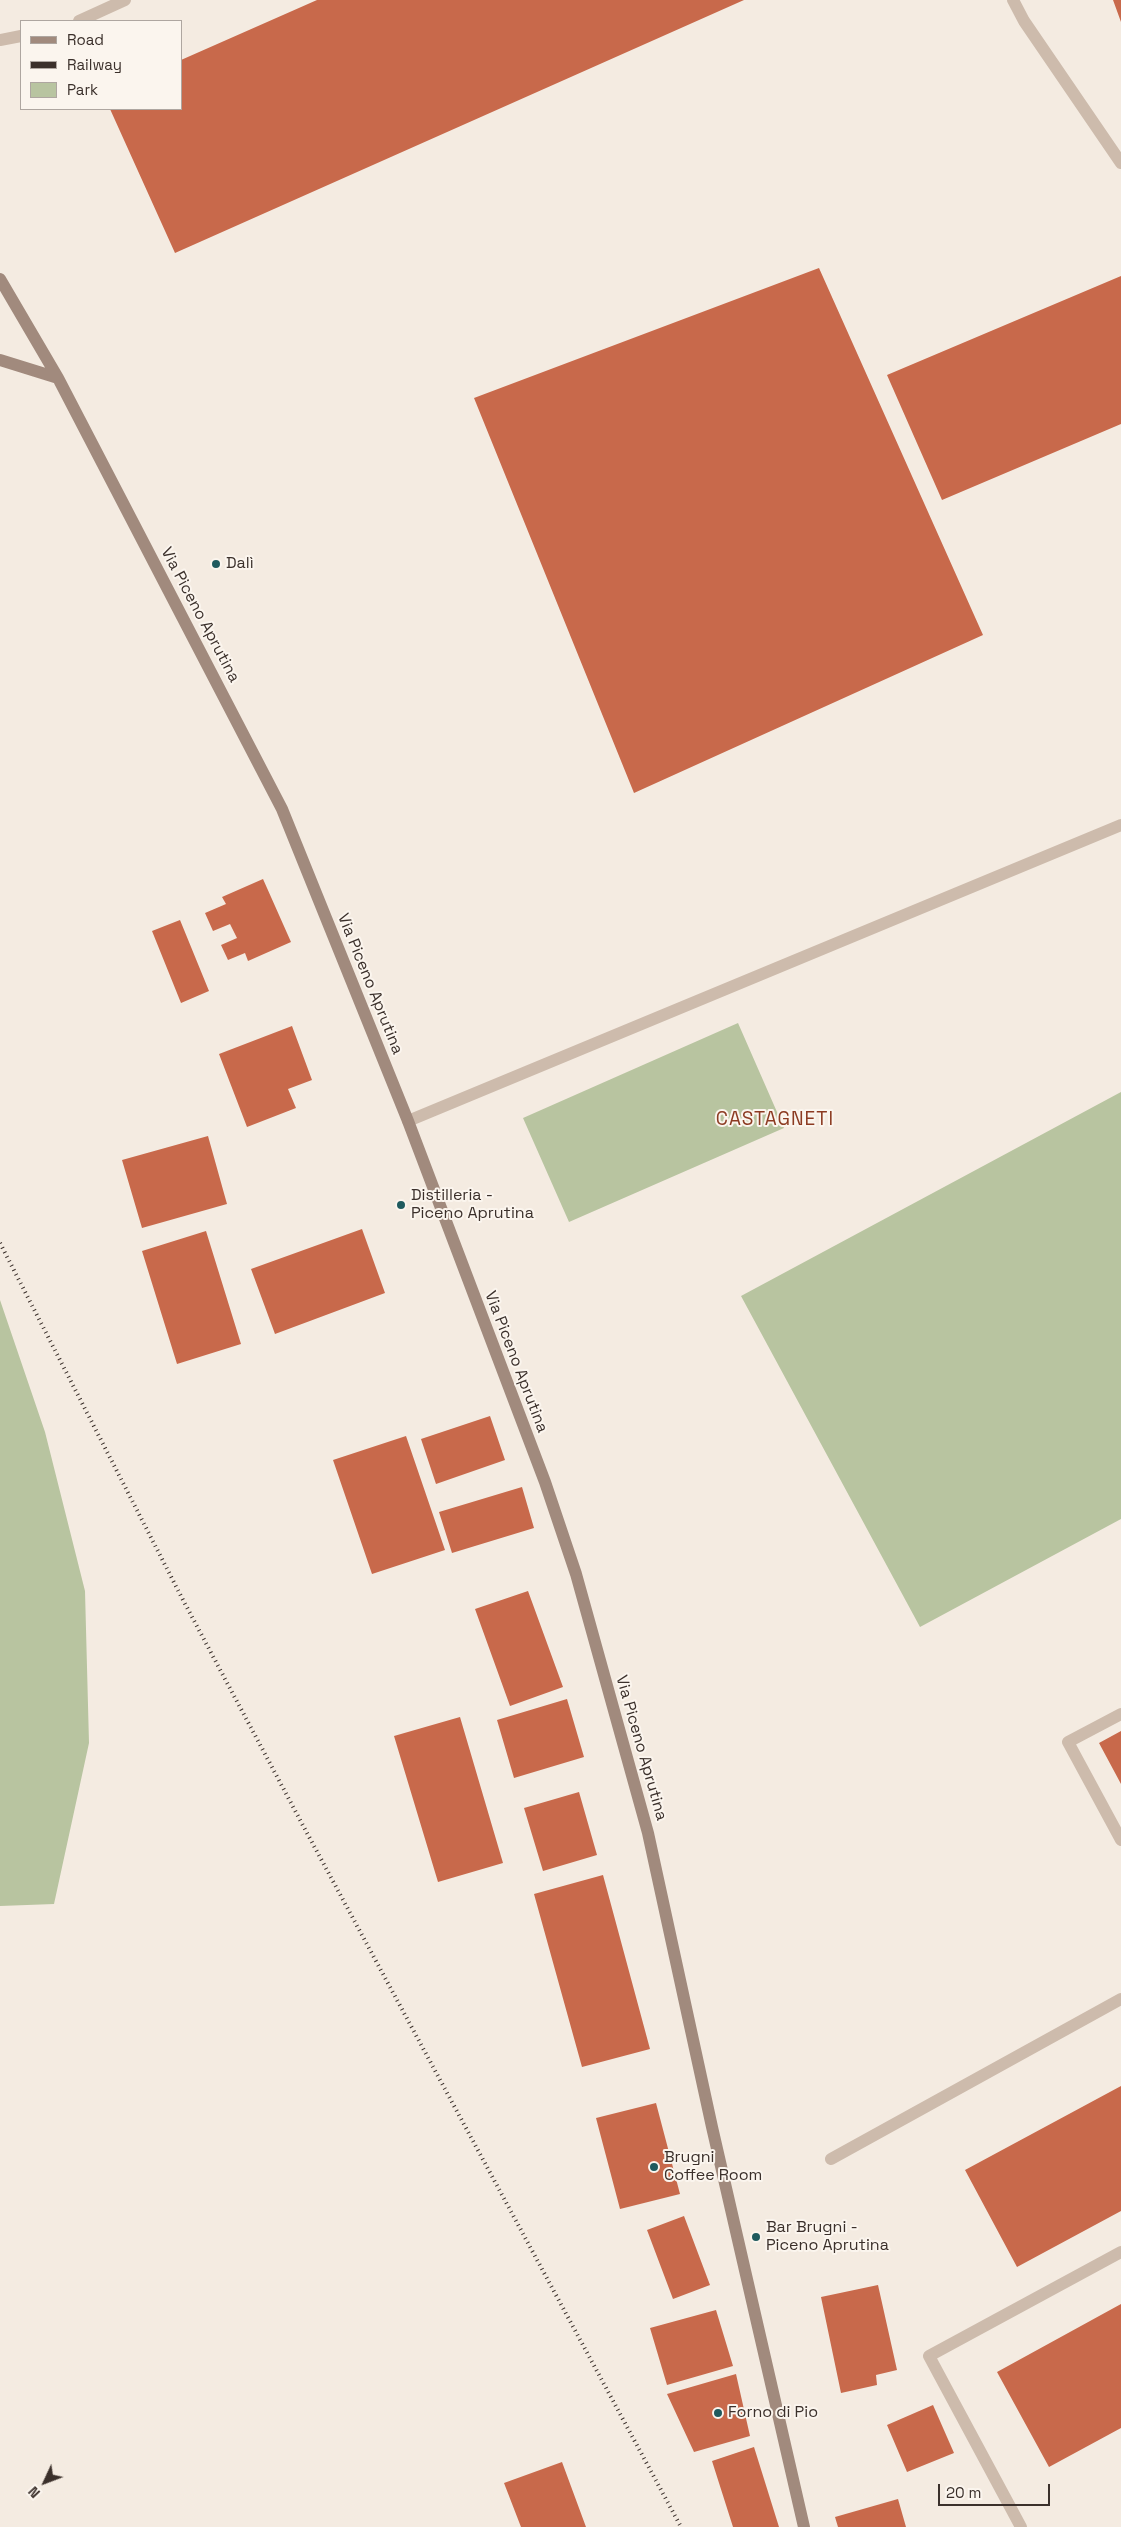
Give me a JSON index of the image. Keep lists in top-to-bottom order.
{
  "streets": {
    "main road": ["Via Piceno Aprutina"]
  },
  "districts": ["CASTAGNETI"],
  "places": [
    "Dalì",
    "Distilleria - Piceno Aprutina",
    "Brugni Coffee Room",
    "Bar Brugni - Piceno Aprutina",
    "Forno di Pio"
  ],
  "legend": ["Road", "Railway", "Park"],
  "scale_bar": "20 m",
  "north": "bottom left"
}
